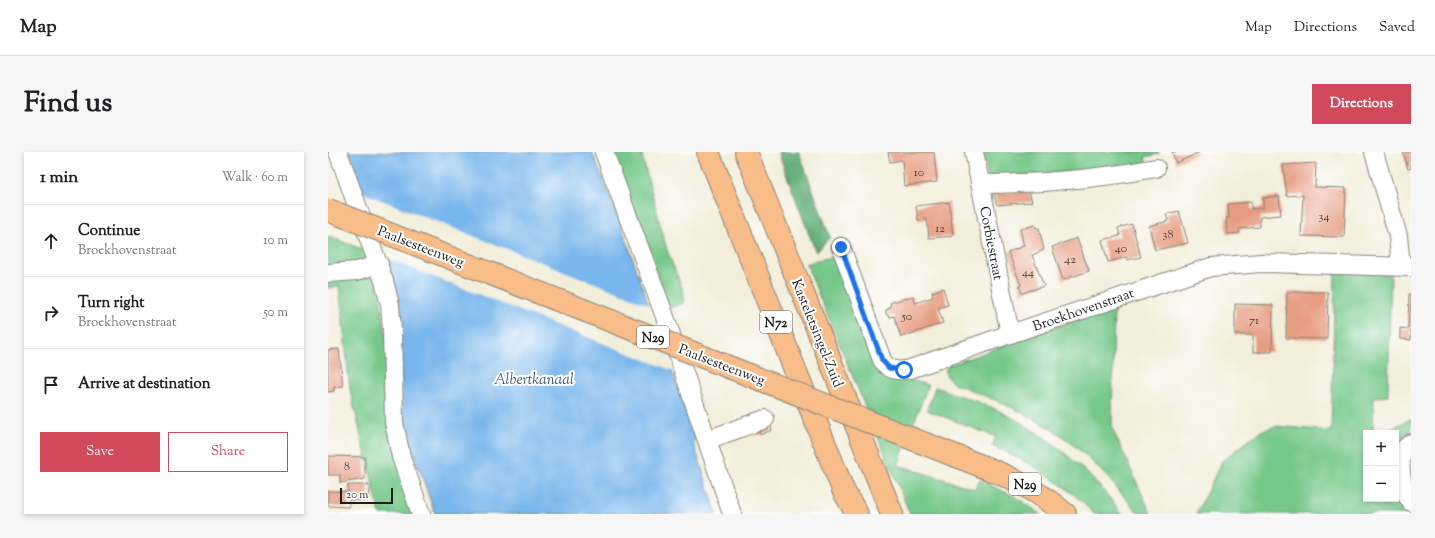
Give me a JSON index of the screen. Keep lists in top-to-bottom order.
{
  "streets": {
    "main road": [
      "Paalsesteenweg",
      "N72",
      "Kasteletsingel-Zuid",
      "N29"
    ],
    "street": ["Corbiestraat", "Broekhovenstraat"]
  },
  "crossings": [
    ["Corbiestraat", "Broekhovenstraat"]
  ],
  "water": ["Albertkanaal"],
  "house_numbers": [
    "10",
    "34",
    "12",
    "38",
    "40",
    "42",
    "44",
    "50",
    "71",
    "8"
  ],
  "scale_bar": "20 m",
  "page": {
    "header": "Map",
    "nav": ["Map", "Directions", "Saved"],
    "title": "Find us",
    "buttons": [
      "Directions",
      ["Save", "Share"]
    ],
    "heading": ["1 min", "Walk · 60 m"],
    "list": [
      ["Continue", "Broekhovenstraat", "10 m"],
      ["Turn right", "Broekhovenstraat", "50 m"],
      "Arrive at destination"
    ],
    "map_buttons": ["+", "−"],
    "scale": "20 m"
  }
}
